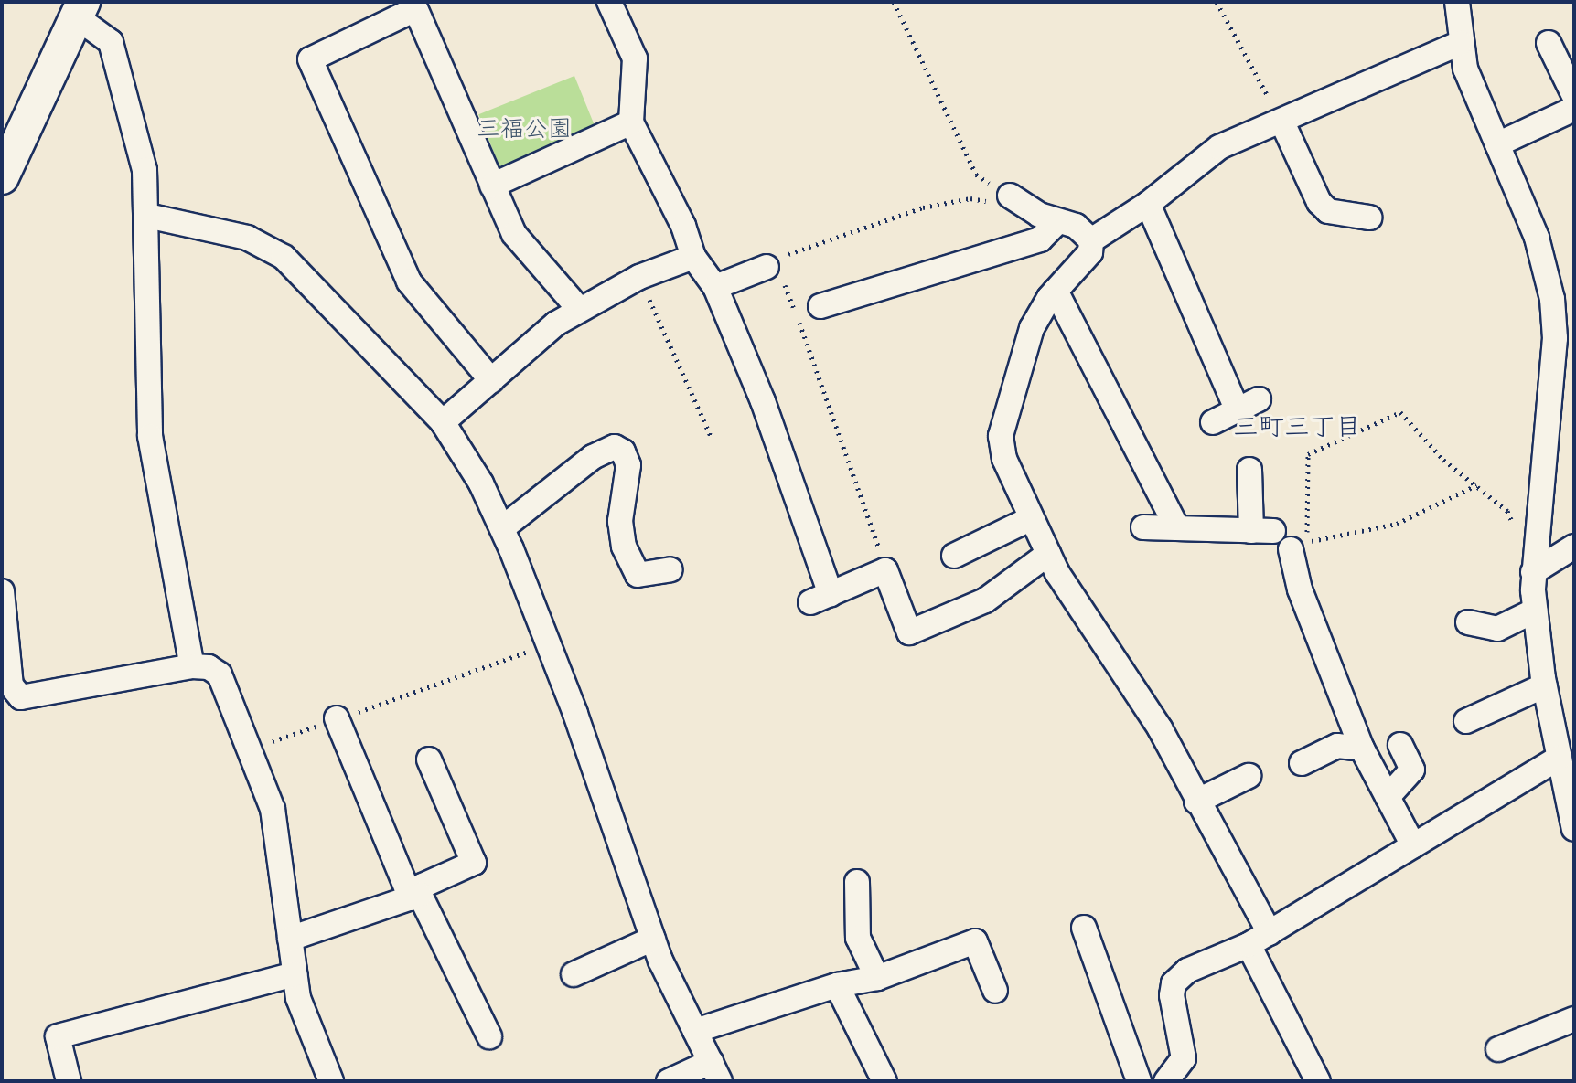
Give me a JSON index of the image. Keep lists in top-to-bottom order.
{
  "districts": ["三町三丁目"],
  "parks": ["三福公園"]
}
